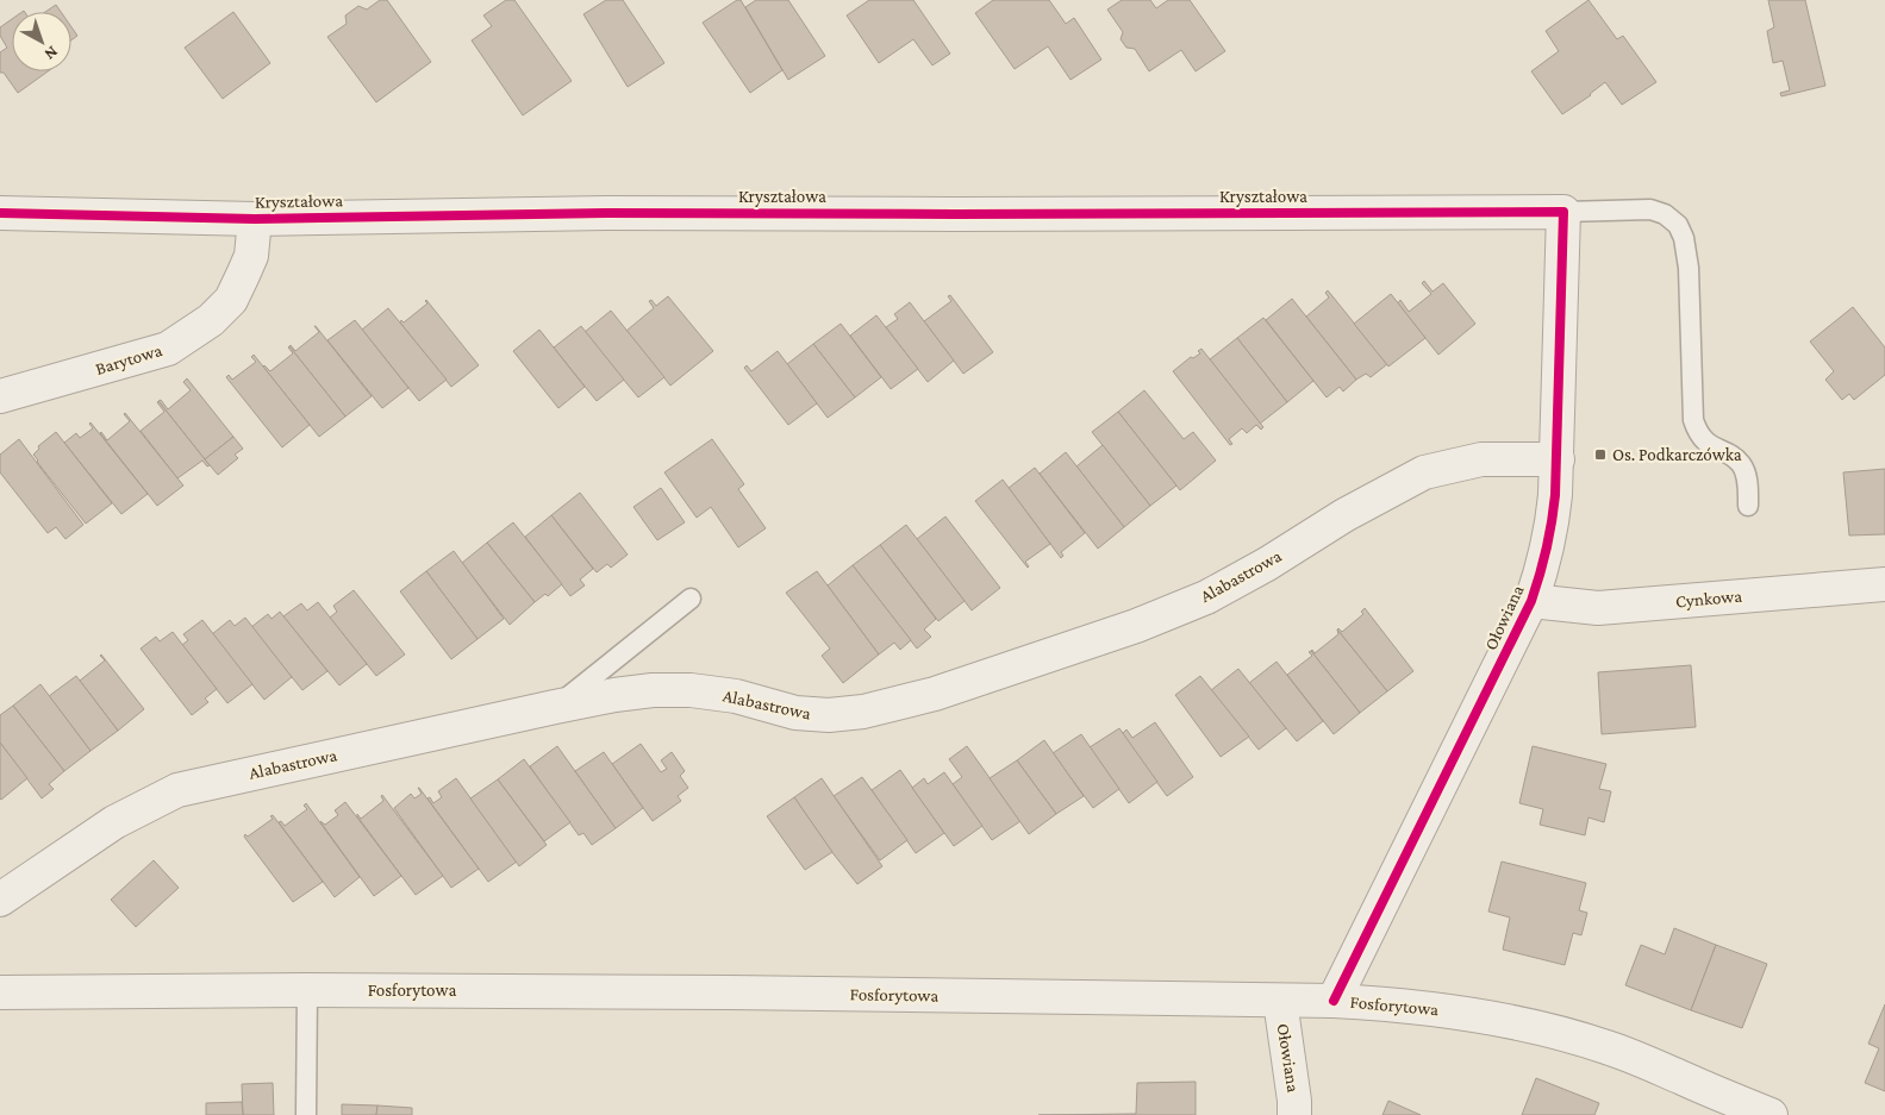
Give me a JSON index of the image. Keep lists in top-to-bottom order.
{
  "streets": {
    "street": [
      "Kryształowa",
      "Barytowa",
      "Alabastrowa",
      "Cynkowa",
      "Ołowiana",
      "Fosforytowa"
    ]
  },
  "crossings": [
    ["Kryształowa", "Barytowa"],
    ["Kryształowa", "Ołowiana"],
    ["Alabastrowa", "Ołowiana"],
    ["Cynkowa", "Ołowiana"],
    ["Ołowiana", "Fosforytowa"]
  ],
  "places": {
    "transit": ["Os. Podkarczówka"]
  },
  "north": "bottom right"
}
